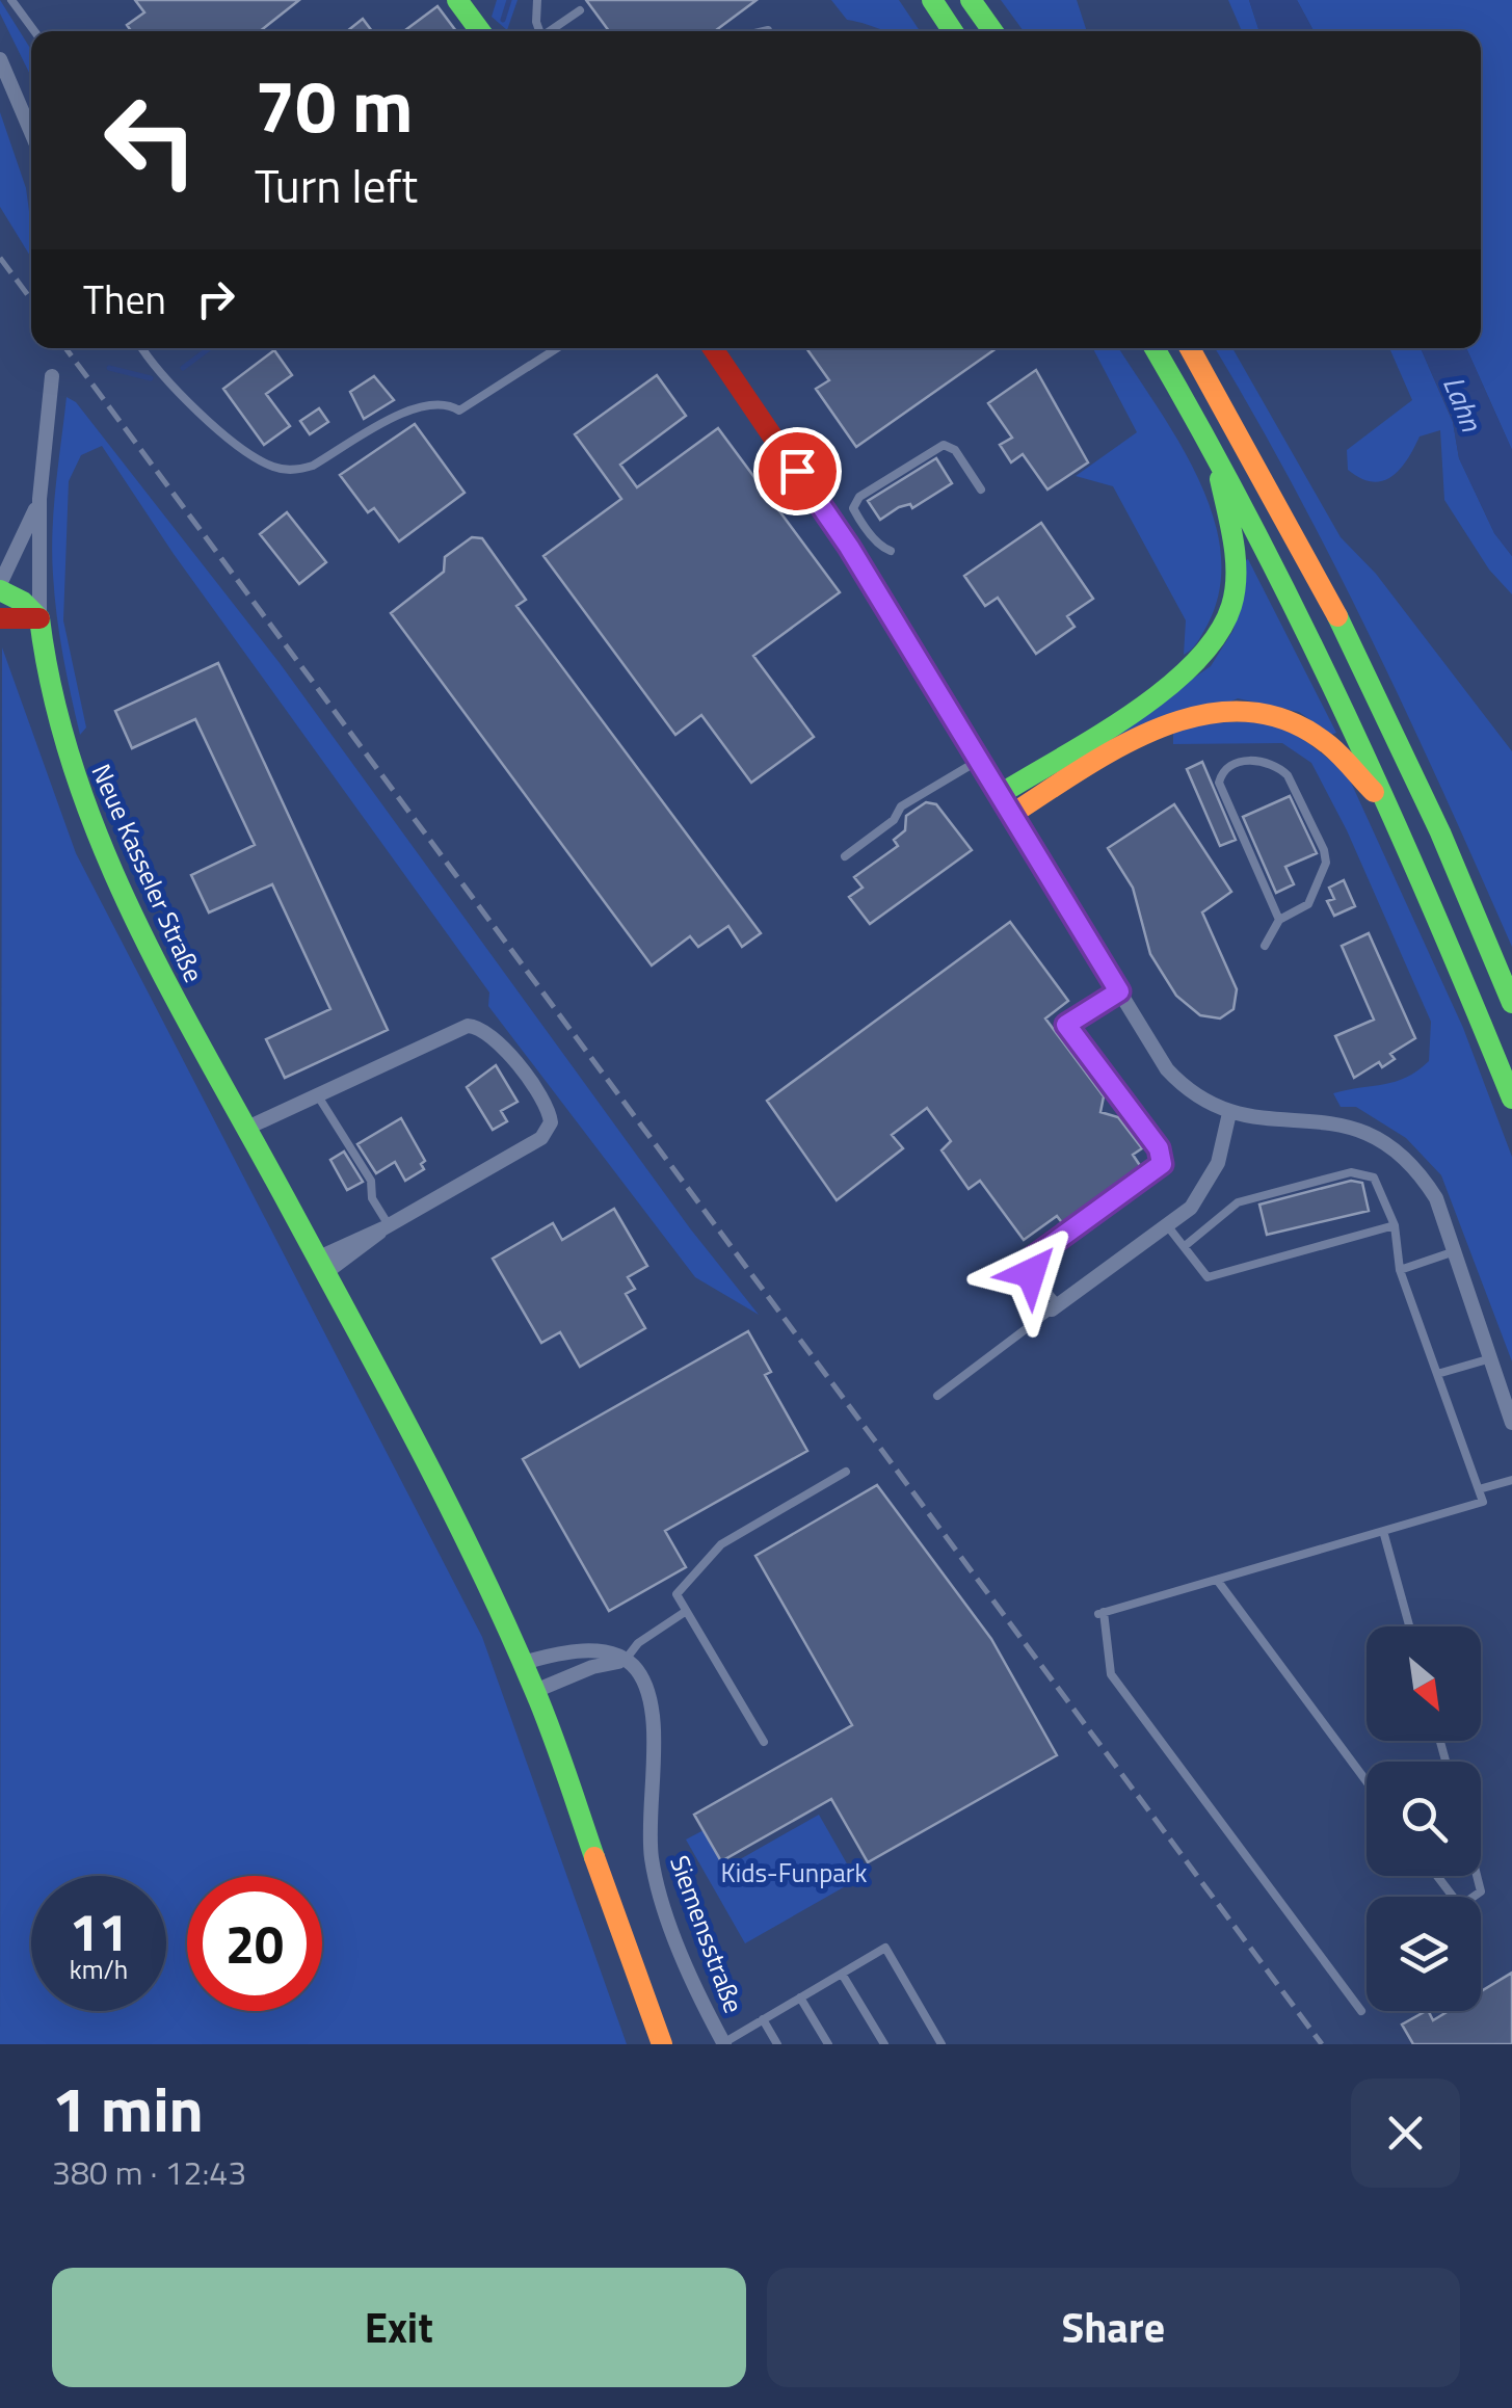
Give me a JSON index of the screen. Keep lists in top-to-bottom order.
{
  "streets": {
    "main road": ["Neue Kasseler Straße"],
    "street": ["Siemensstraße"]
  },
  "water": ["Lahn"],
  "parks": ["Kids-Funpark"],
  "north": "bottom right",
  "page": {
    "turn": ["70 m", "Turn left"],
    "then": "Then",
    "speed": "11 km/h",
    "limit": "20",
    "heading": ["1 min", "380 m · 12:43"],
    "buttons": ["Exit", "Share"]
  }
}
